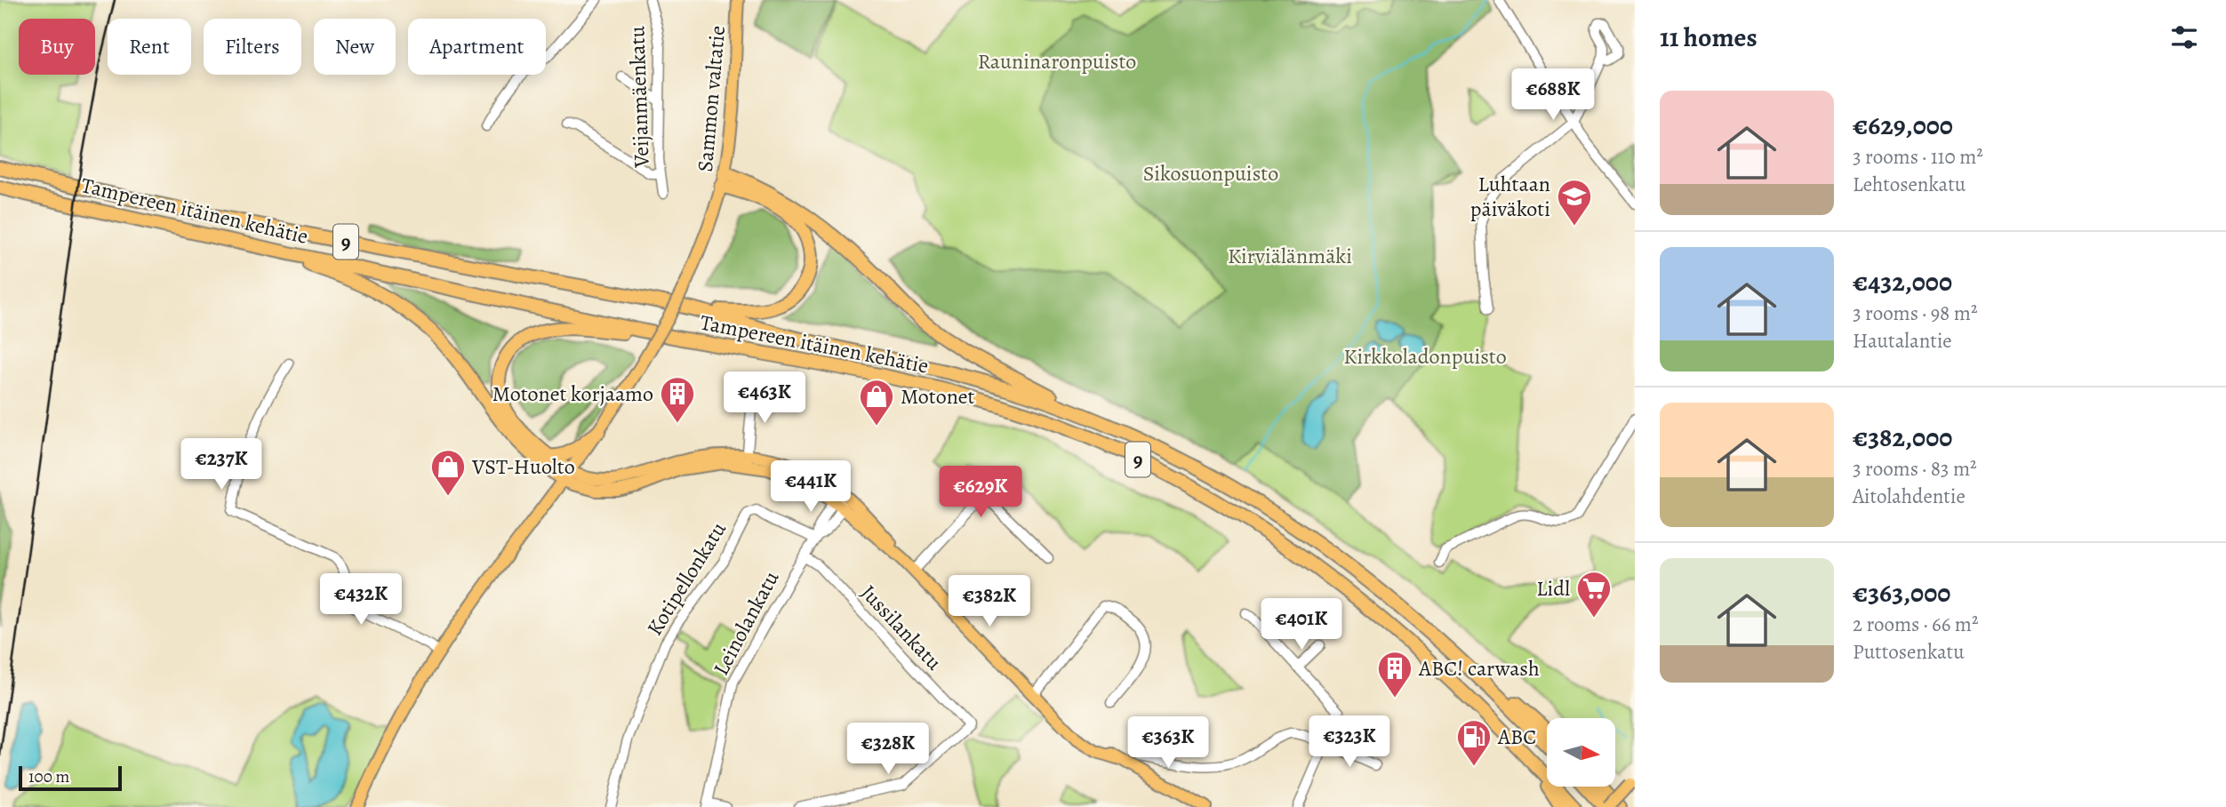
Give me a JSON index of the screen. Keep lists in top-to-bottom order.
{
  "streets": {
    "highway": ["Tampereen itäinen kehätie", "9"],
    "main road": ["Sammon valtatie"],
    "street": [
      "Veijanmäenkatu",
      "Kotipellonkatu",
      "Leinolankatu",
      "Jussilankatu"
    ]
  },
  "crossings": [
    ["Kotipellonkatu", "Leinolankatu"],
    ["Leinolankatu", "Jussilankatu"]
  ],
  "parks": [
    "Rauninaronpuisto",
    "Sikosuonpuisto",
    "Kirviälänmäki",
    "Kirkkoladonpuisto"
  ],
  "places": {
    "school or university": ["Luhtaan päiväkoti"],
    "building": ["Motonet korjaamo", "ABC! carwash"],
    "shop": ["Motonet", "VST-Huolto"],
    "supermarket": ["Lidl"],
    "fuel station": ["ABC"]
  },
  "scale_bar": "100 m",
  "north": "right",
  "page": {
    "heading": "11 homes",
    "chip": [
      "Buy",
      "Rent",
      "Filters",
      "New",
      "Apartment"
    ],
    "price": [
      "€688K",
      "€463K",
      "€237K",
      "€441K",
      "€629K",
      "€432K",
      "€382K",
      "€401K",
      "€323K",
      "€363K",
      "€328K"
    ],
    "list": [
      {
        "name": "€629,000",
        "note": "3 rooms · 110 m² · Lehtosenkatu"
      },
      {
        "name": "€432,000",
        "note": "3 rooms · 98 m² · Hautalantie"
      },
      {
        "name": "€382,000",
        "note": "3 rooms · 83 m² · Aitolahdentie"
      },
      {
        "name": "€363,000",
        "note": "2 rooms · 66 m² · Puttosenkatu"
      }
    ],
    "scale": "100 m"
  }
}
